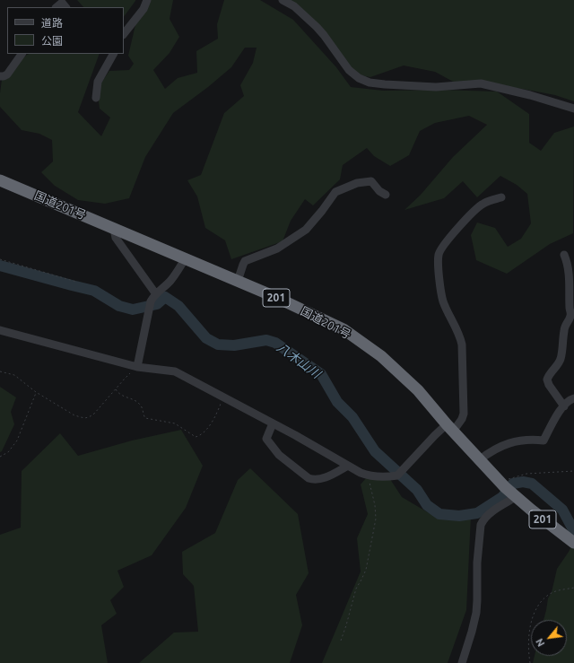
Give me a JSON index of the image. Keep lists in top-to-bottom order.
{
  "streets": {
    "highway": ["国道201号", "201"]
  },
  "water": ["八木山川"],
  "legend": ["道路", "公園"],
  "north": "bottom left"
}
